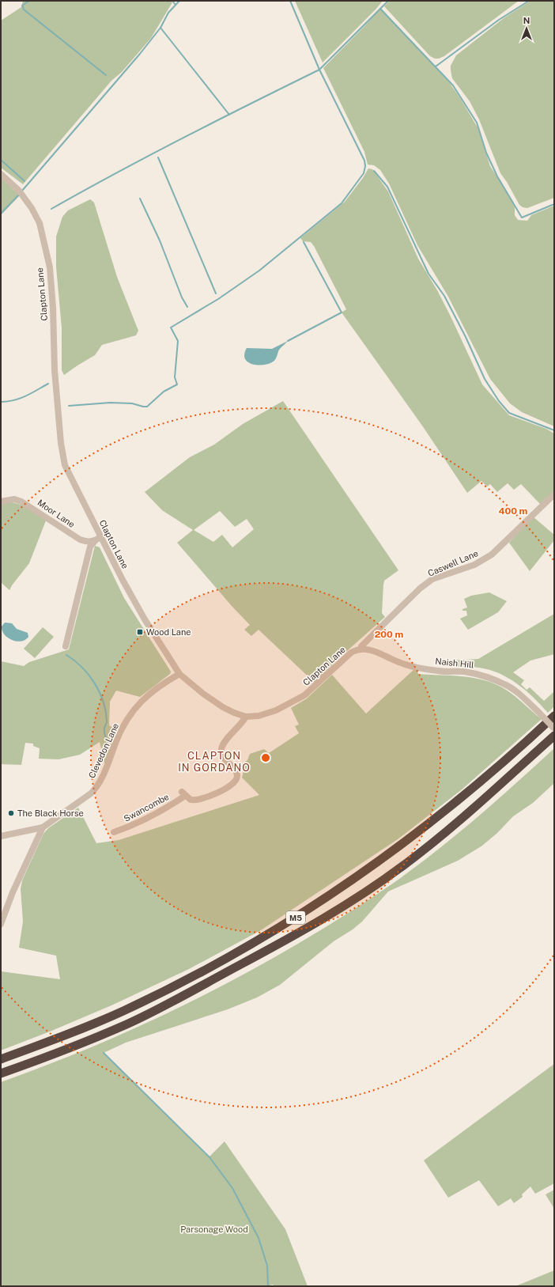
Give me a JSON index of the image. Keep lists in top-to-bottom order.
{
  "streets": {
    "highway": ["M5"],
    "street": [
      "Clapton Lane",
      "Moor Lane",
      "Caswell Lane",
      "Naish Hill",
      "Clevedon Lane",
      "Swancombe"
    ]
  },
  "crossings": [
    ["Clapton Lane", "Moor Lane"],
    ["Clapton Lane", "Caswell Lane"],
    ["Clapton Lane", "Naish Hill"],
    ["Clapton Lane", "Clevedon Lane"],
    ["Clapton Lane", "Swancombe"],
    ["Caswell Lane", "Naish Hill"]
  ],
  "districts": ["CLAPTON IN GORDANO"],
  "parks": ["Parsonage Wood"],
  "places": {
    "transit": ["Wood Lane"],
    "other": ["The Black Horse"]
  },
  "north": "top",
  "rings": ["400 m", "200 m"]
}
